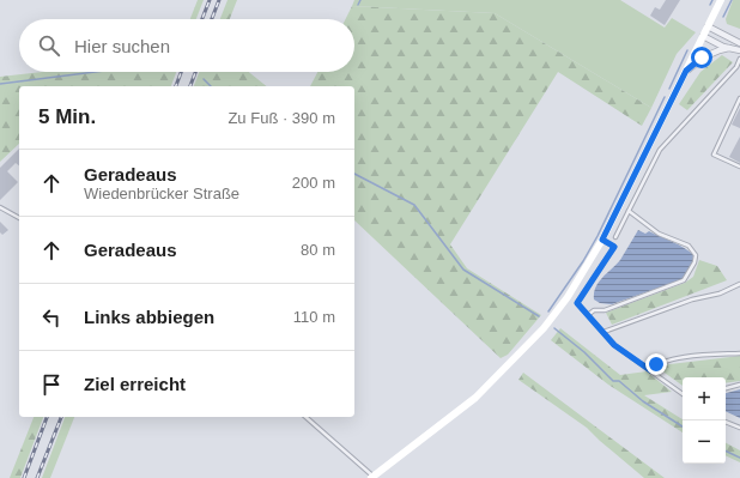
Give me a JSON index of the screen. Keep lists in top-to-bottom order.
{
  "page": {
    "search": "Hier suchen",
    "heading": ["5 Min.", "Zu Fuß · 390 m"],
    "list": [
      ["Geradeaus", "Wiedenbrücker Straße", "200 m"],
      ["Geradeaus", "80 m"],
      ["Links abbiegen", "110 m"],
      "Ziel erreicht"
    ],
    "map_buttons": ["+", "−"]
  }
}
